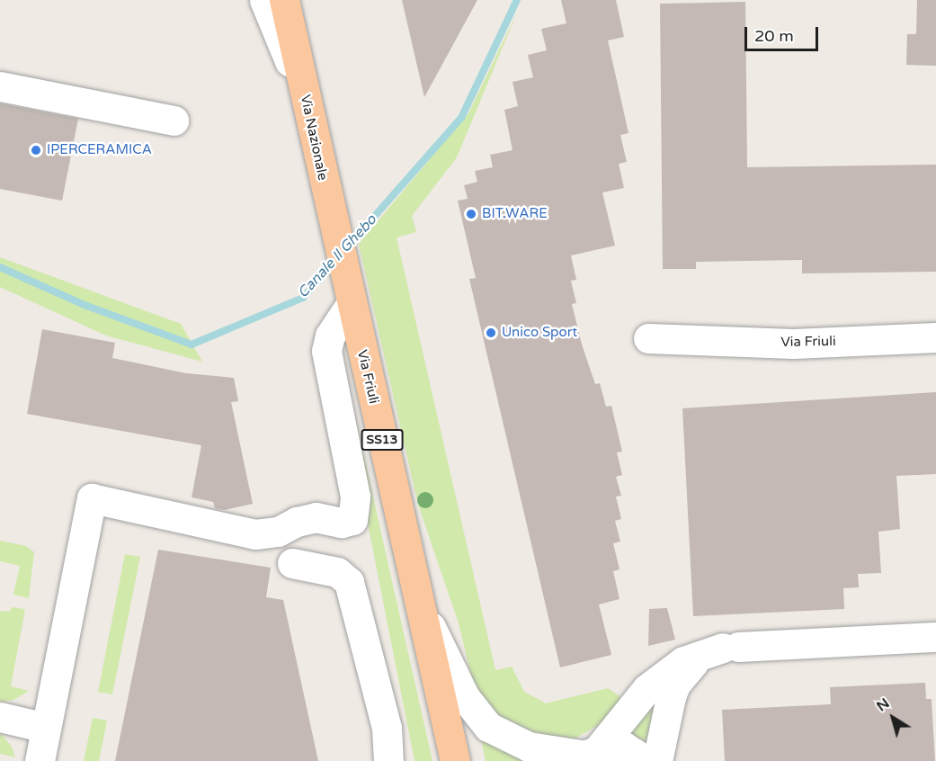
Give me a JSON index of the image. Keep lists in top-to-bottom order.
{
  "streets": {
    "main road": ["Via Nazionale", "Via Friuli", "SS13"]
  },
  "crossings": [
    ["Via Nazionale", "Via Friuli"]
  ],
  "water": ["Canale Il Ghebo"],
  "places": ["IPERCERAMICA", "BIT.WARE", "Unico Sport"],
  "scale_bar": "20 m",
  "north": "top left"
}
